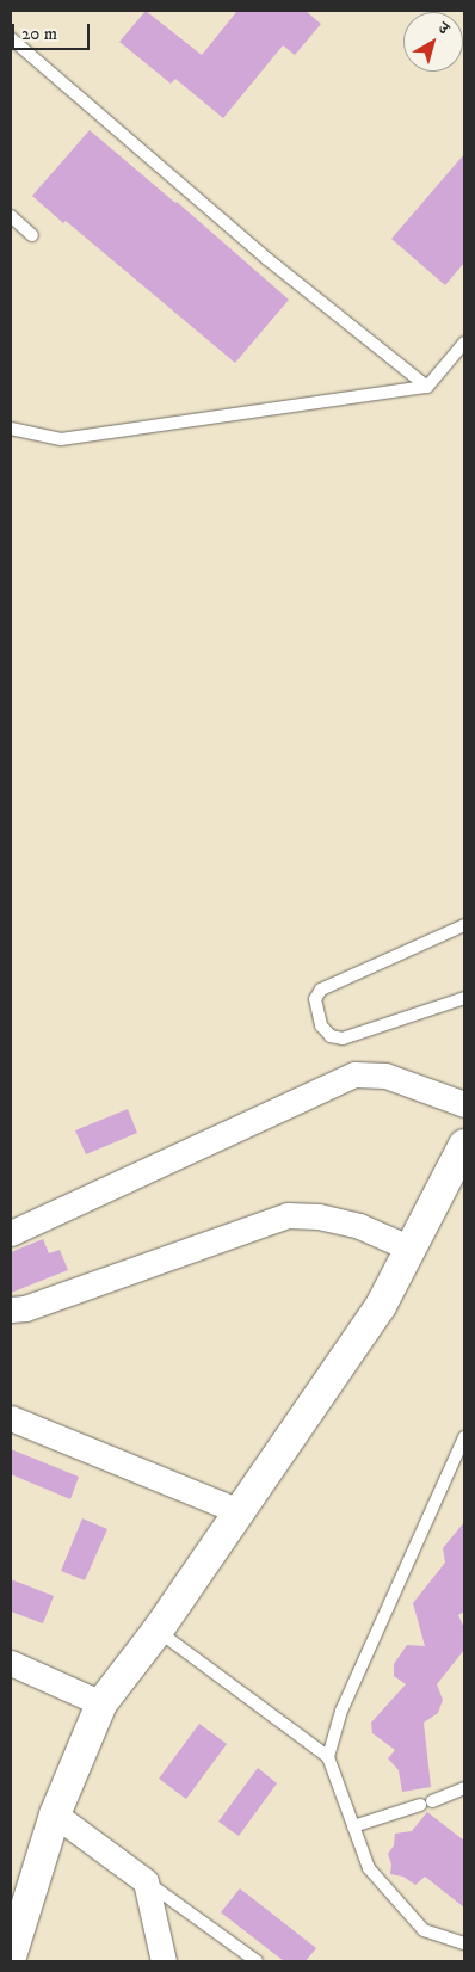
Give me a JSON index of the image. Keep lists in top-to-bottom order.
{
  "scale_bar": "20 m",
  "north": "top right"
}
